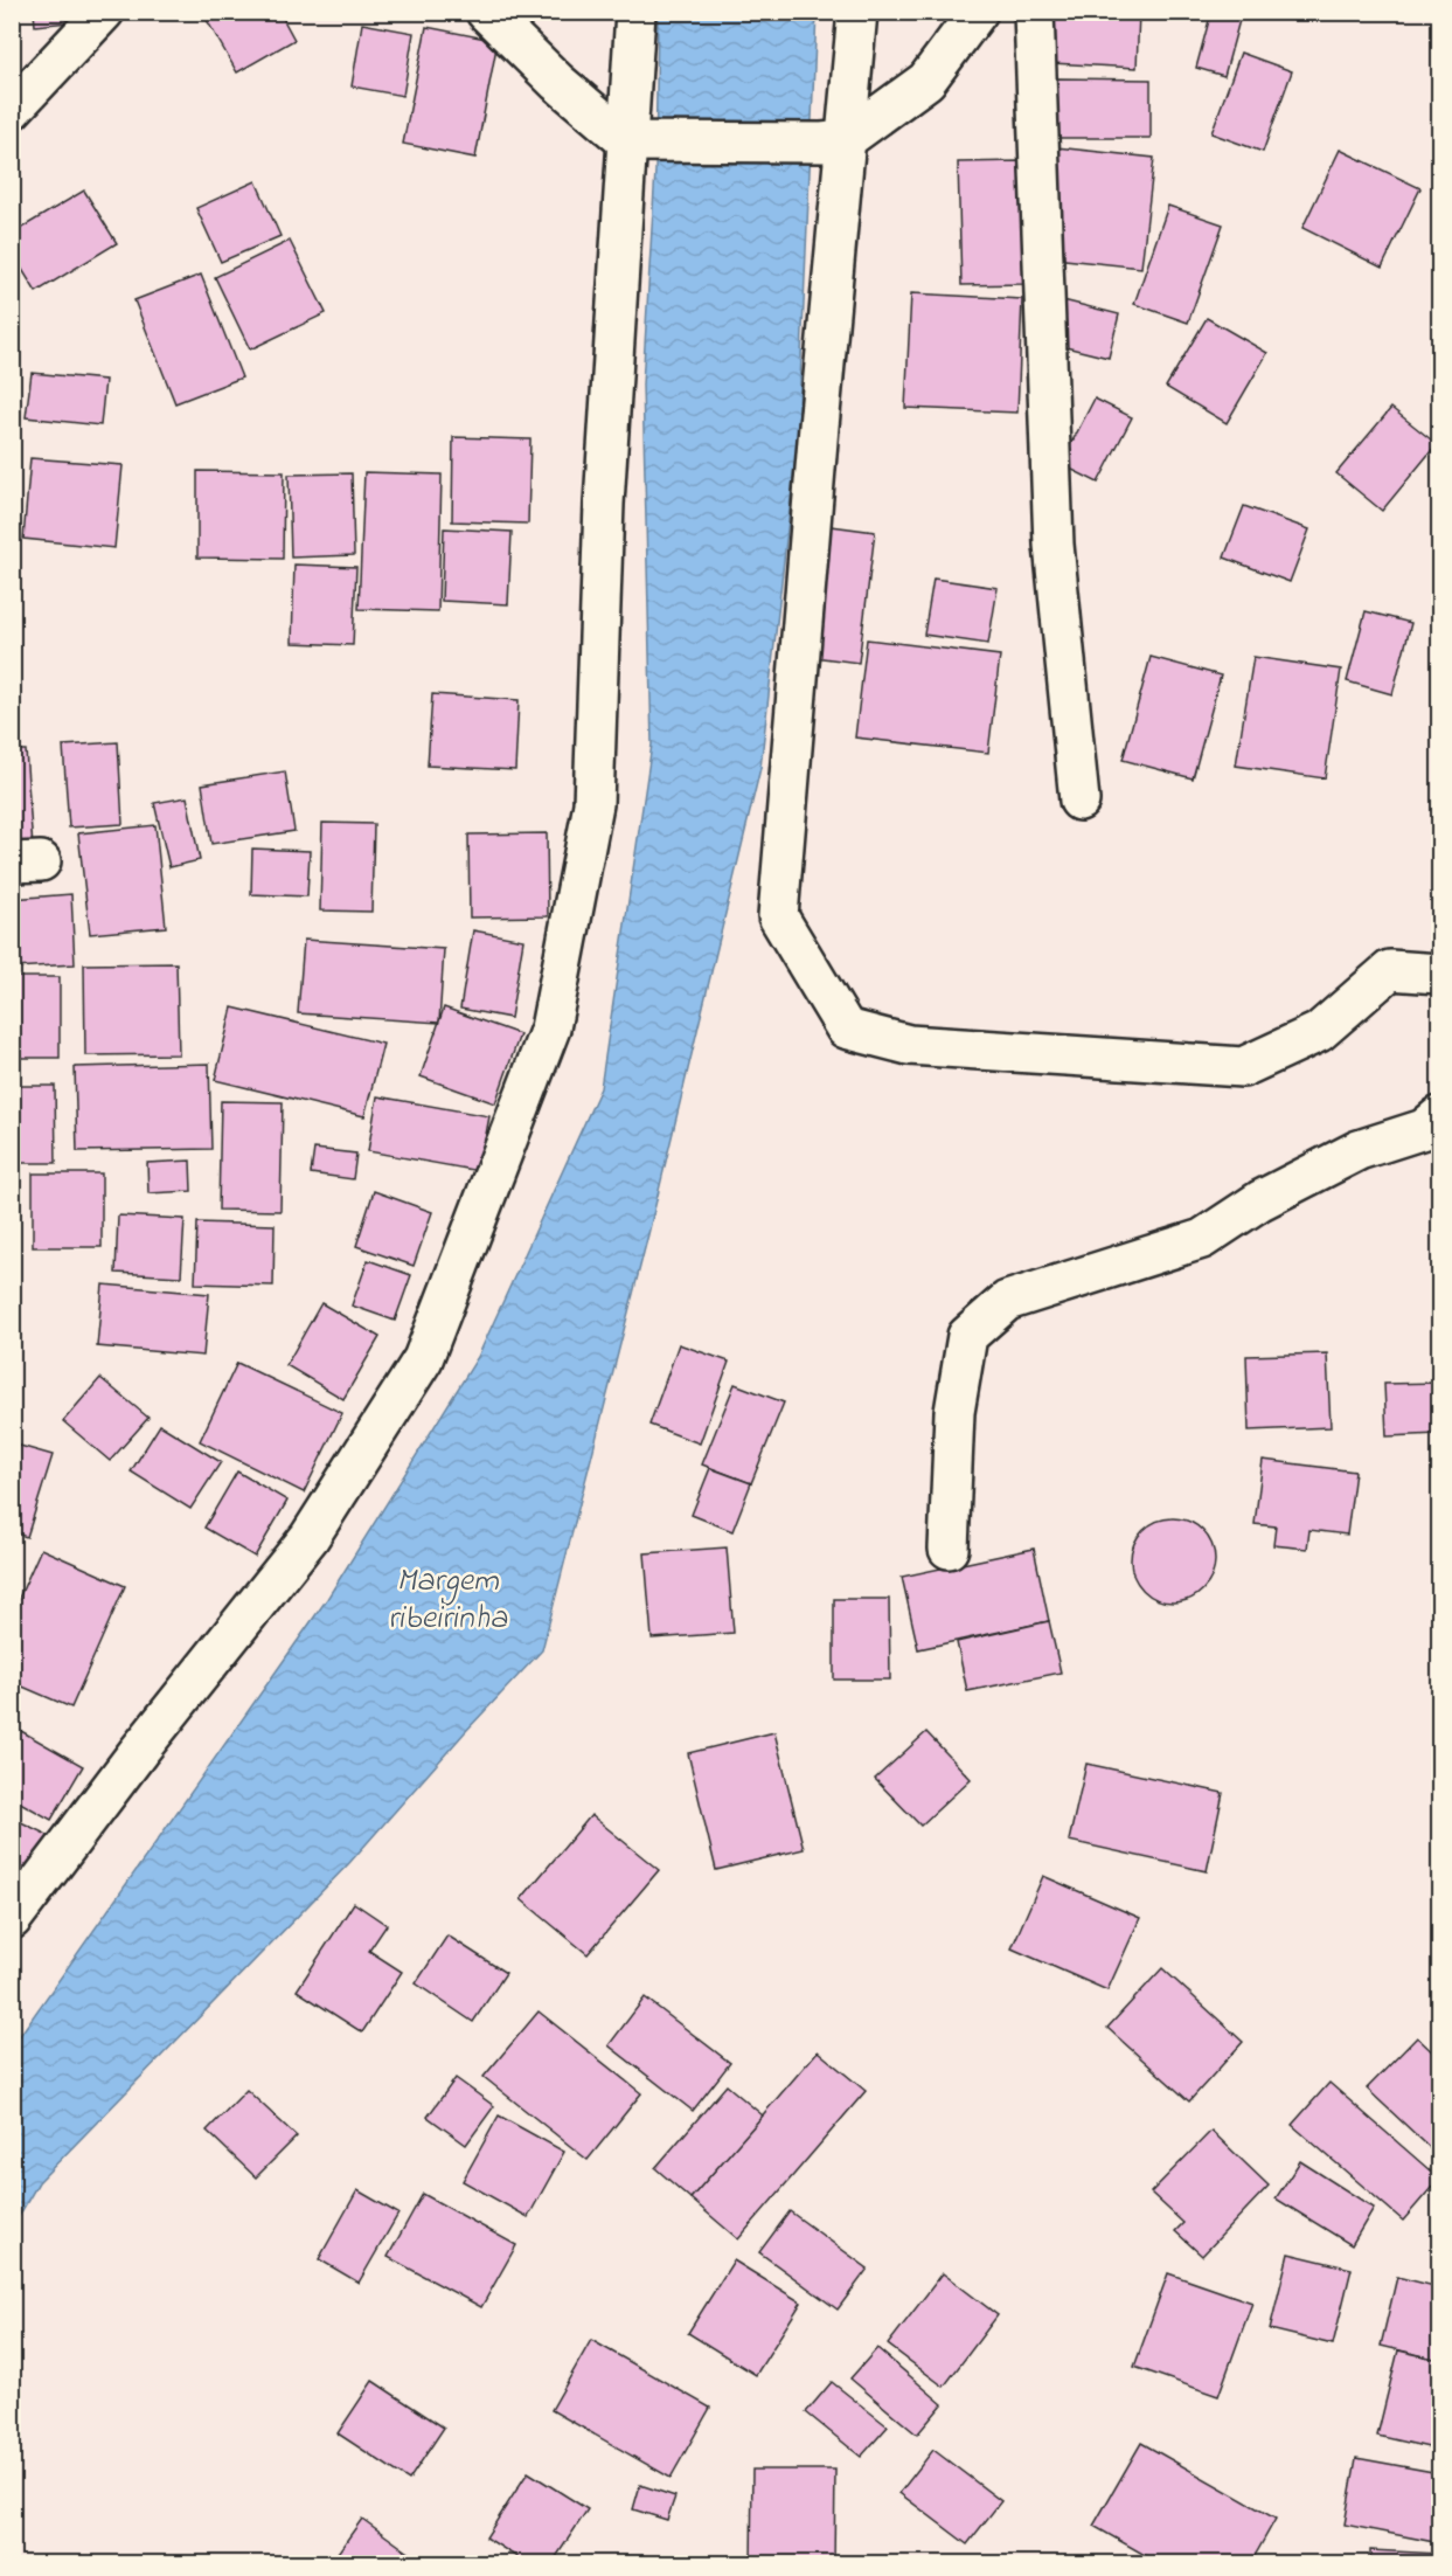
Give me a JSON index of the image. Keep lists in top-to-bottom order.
{
  "water": ["Margem ribeirinha"]
}
